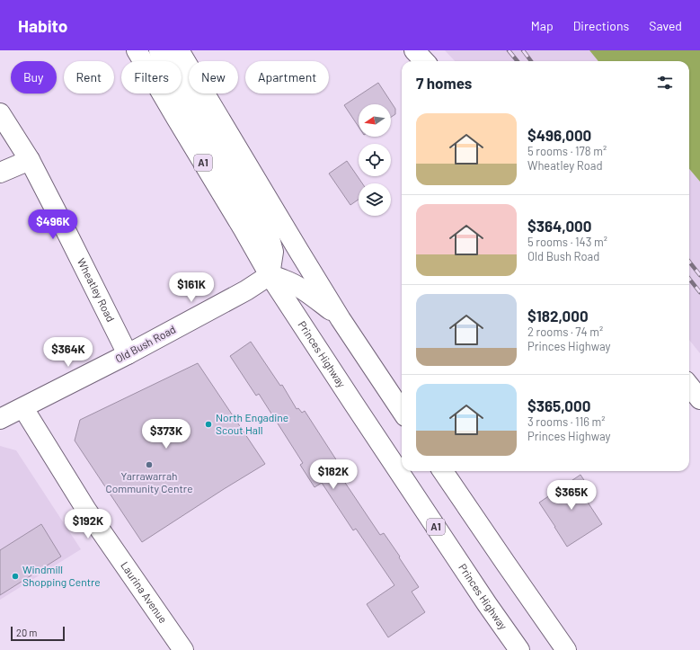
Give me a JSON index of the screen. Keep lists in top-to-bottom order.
{
  "streets": {
    "main road": [
      "A1",
      "Wheatley Road",
      "Old Bush Road",
      "Princes Highway",
      "Laurina Avenue"
    ]
  },
  "crossings": [
    ["Wheatley Road", "Old Bush Road"],
    ["Old Bush Road", "Princes Highway"],
    ["Old Bush Road", "Laurina Avenue"]
  ],
  "places": ["North Engadine Scout Hall", "Yarrawarrah Community Centre", "Windmill Shopping Centre"],
  "scale_bar": "20 m",
  "north": "left",
  "page": {
    "header": "Habito",
    "nav": ["Map", "Directions", "Saved"],
    "chip": [
      "Buy",
      "Rent",
      "Filters",
      "New",
      "Apartment"
    ],
    "heading": "7 homes",
    "list": [
      {
        "name": "$496,000",
        "note": "5 rooms · 178 m² · Wheatley Road"
      },
      {
        "name": "$364,000",
        "note": "5 rooms · 143 m² · Old Bush Road"
      },
      {
        "name": "$182,000",
        "note": "2 rooms · 74 m² · Princes Highway"
      },
      {
        "name": "$365,000",
        "note": "3 rooms · 116 m² · Princes Highway"
      }
    ],
    "price": [
      "$496K",
      "$161K",
      "$364K",
      "$373K",
      "$182K",
      "$365K",
      "$192K"
    ],
    "scale": "20 m"
  }
}
